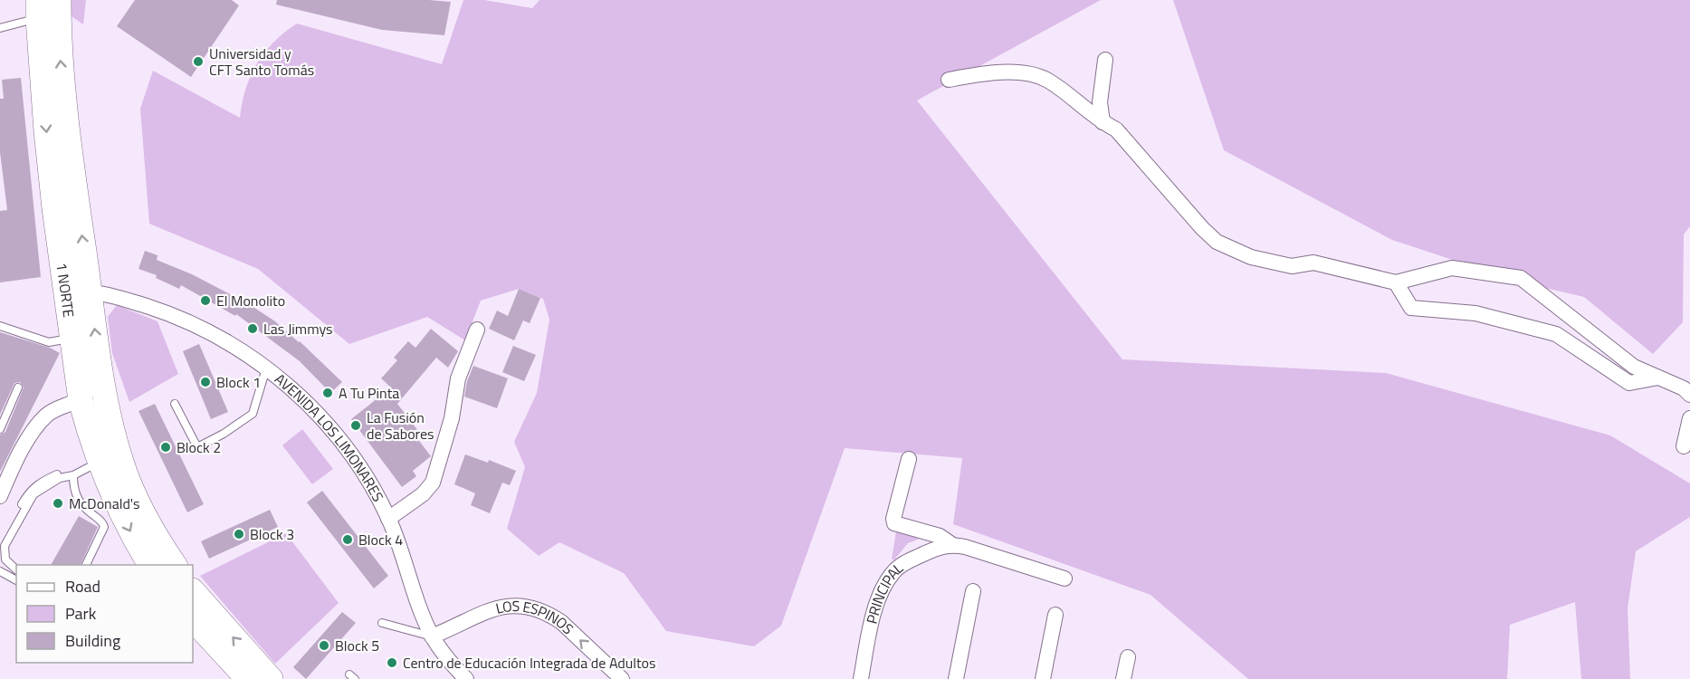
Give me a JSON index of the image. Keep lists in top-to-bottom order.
{
  "streets": {
    "main road": ["1 NORTE"],
    "street": ["AVENIDA LOS LIMONARES", "PRINCIPAL", "LOS ESPINOS"]
  },
  "crossings": [
    ["1 NORTE", "AVENIDA LOS LIMONARES"],
    ["AVENIDA LOS LIMONARES", "LOS ESPINOS"]
  ],
  "one_way": ["LOS ESPINOS"],
  "places": [
    "Universidad y CFT Santo Tomás",
    "El Monolito",
    "Las Jimmys",
    "Block 1",
    "A Tu Pinta",
    "La Fusión de Sabores",
    "Block 2",
    "McDonald's",
    "Block 3",
    "Block 4",
    "Block 5",
    "Centro de Educación Integrada de Adultos"
  ],
  "legend": ["Road", "Park", "Building"]
}
